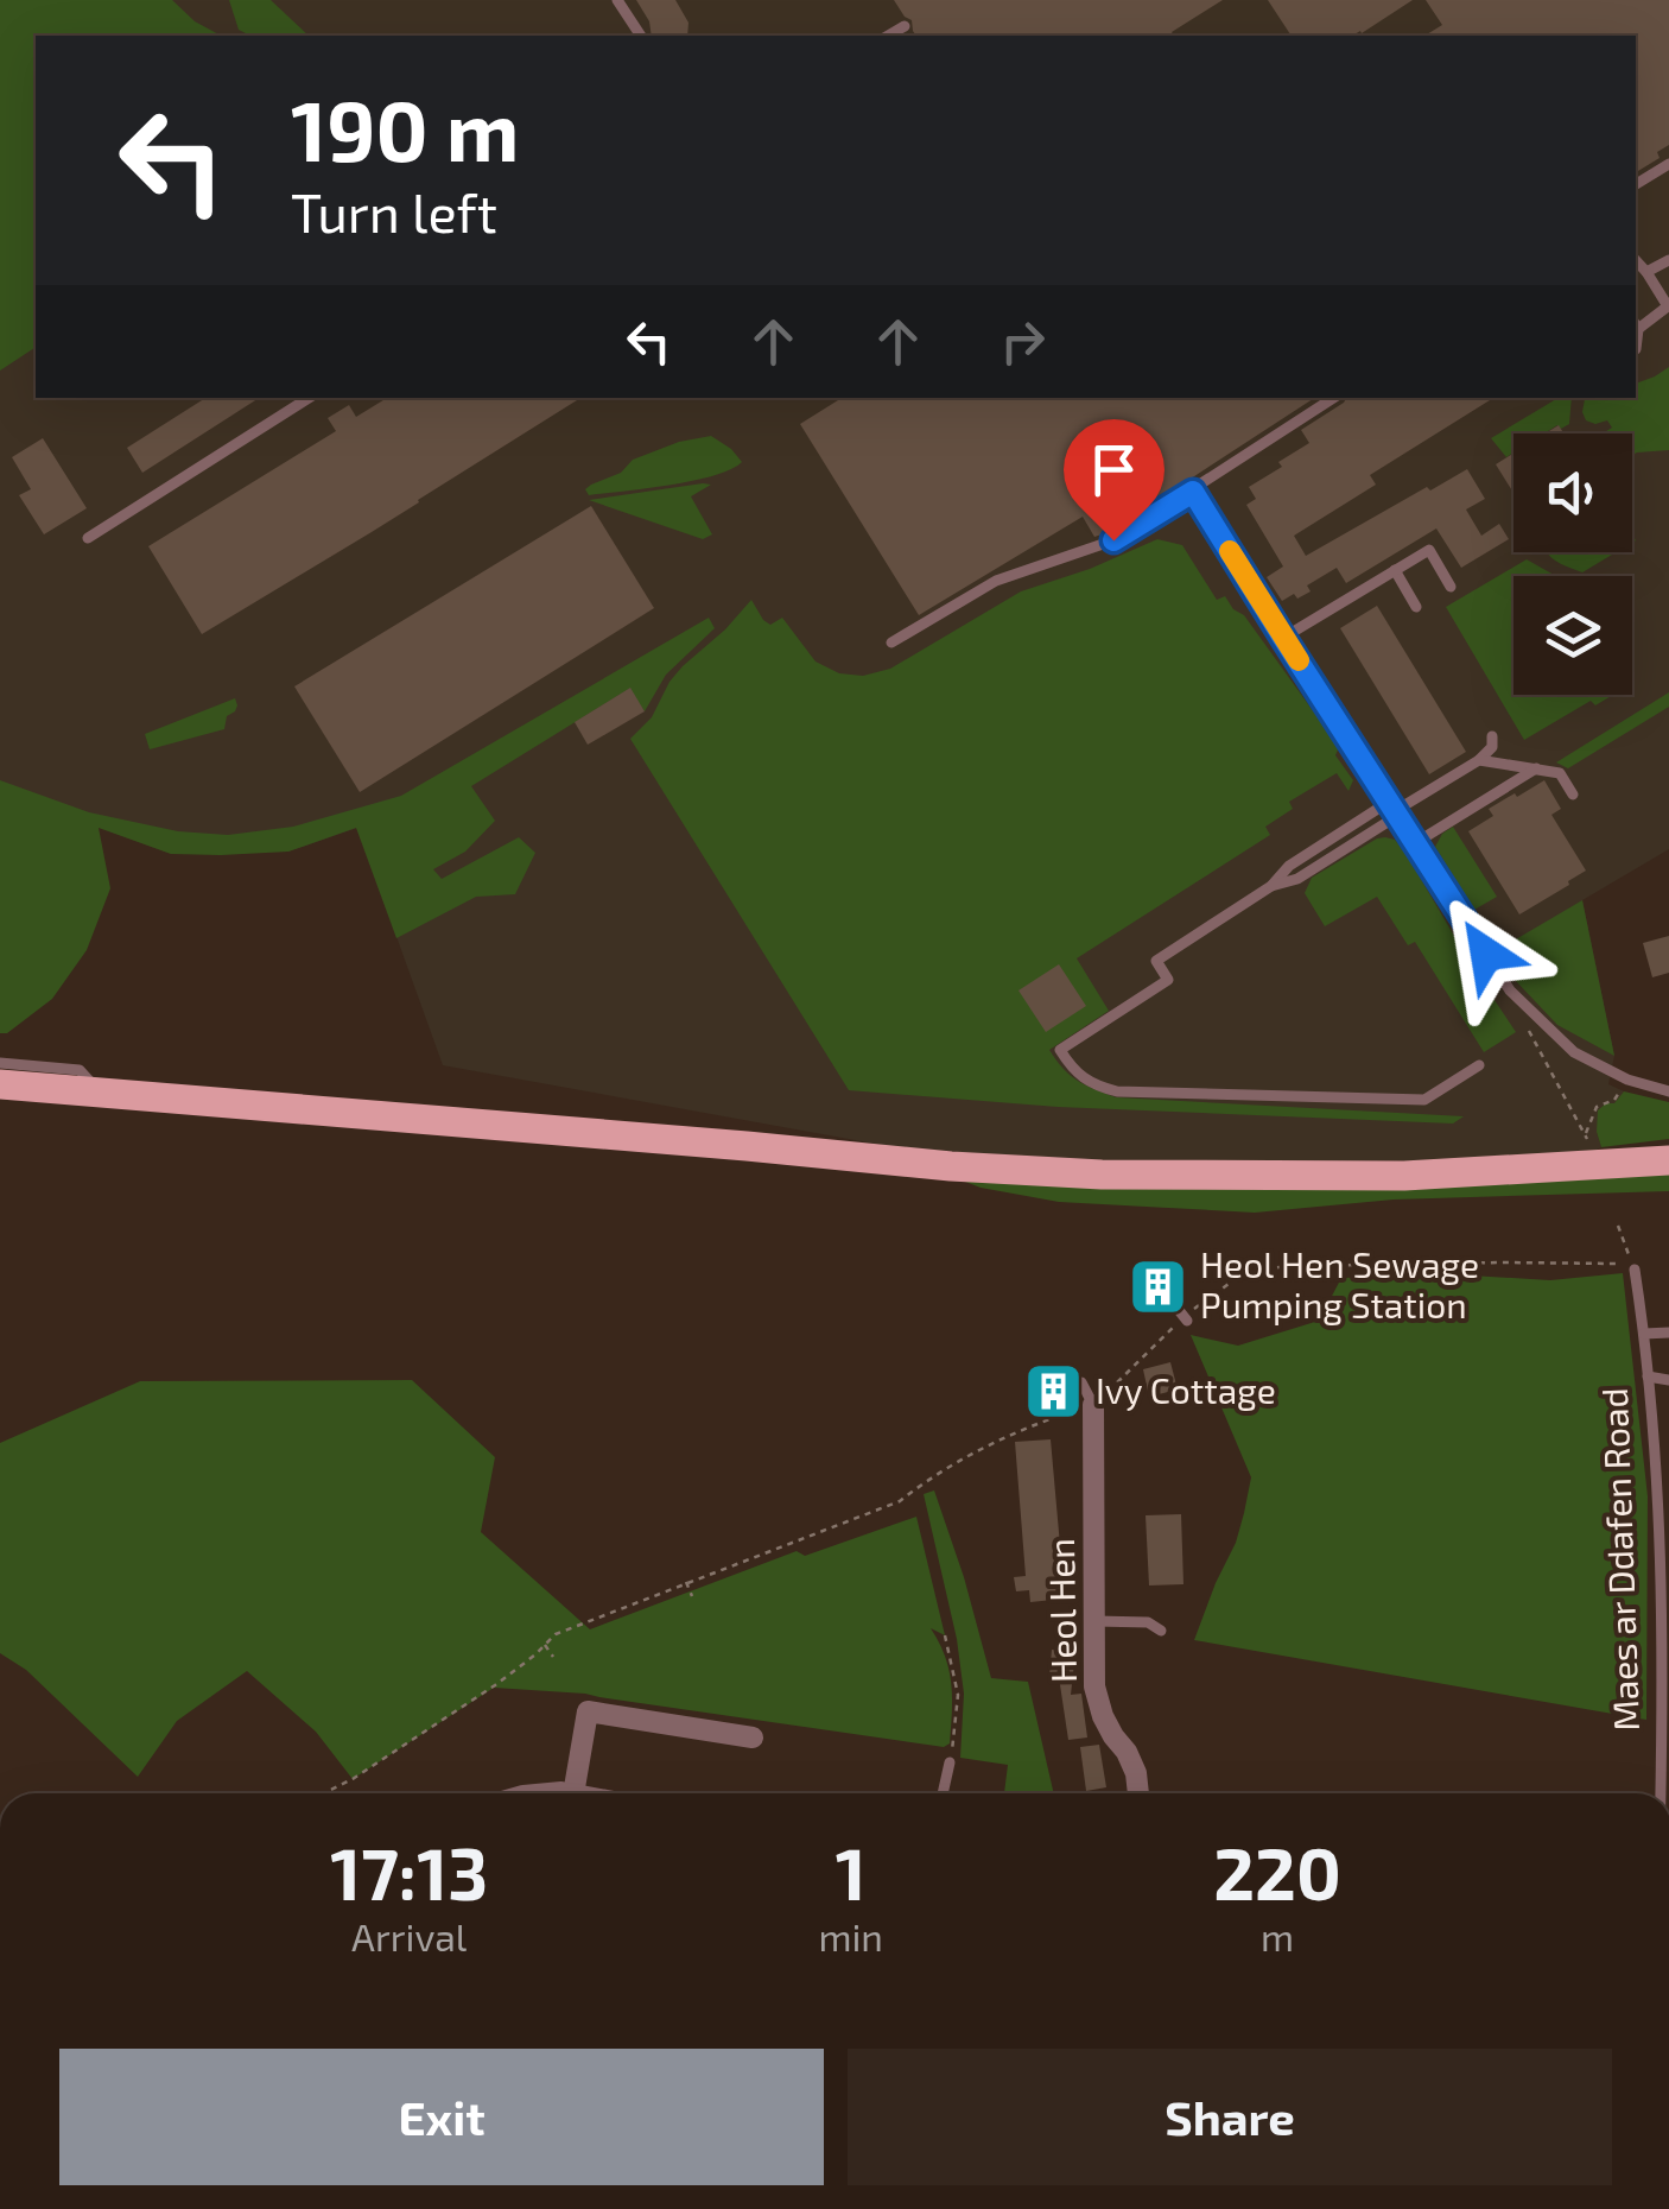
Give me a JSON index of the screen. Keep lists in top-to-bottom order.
{
  "streets": {
    "street": ["Heol Hen"],
    "lane": ["Maes ar Ddafen Road"]
  },
  "places": {
    "building": ["Heol Hen Sewage Pumping Station", "Ivy Cottage"]
  },
  "page": {
    "turn": ["190 m", "Turn left"],
    "eta": [
      "17:13",
      "Arrival",
      "1",
      "min",
      "220",
      "m"
    ],
    "buttons": ["Exit", "Share"]
  }
}
